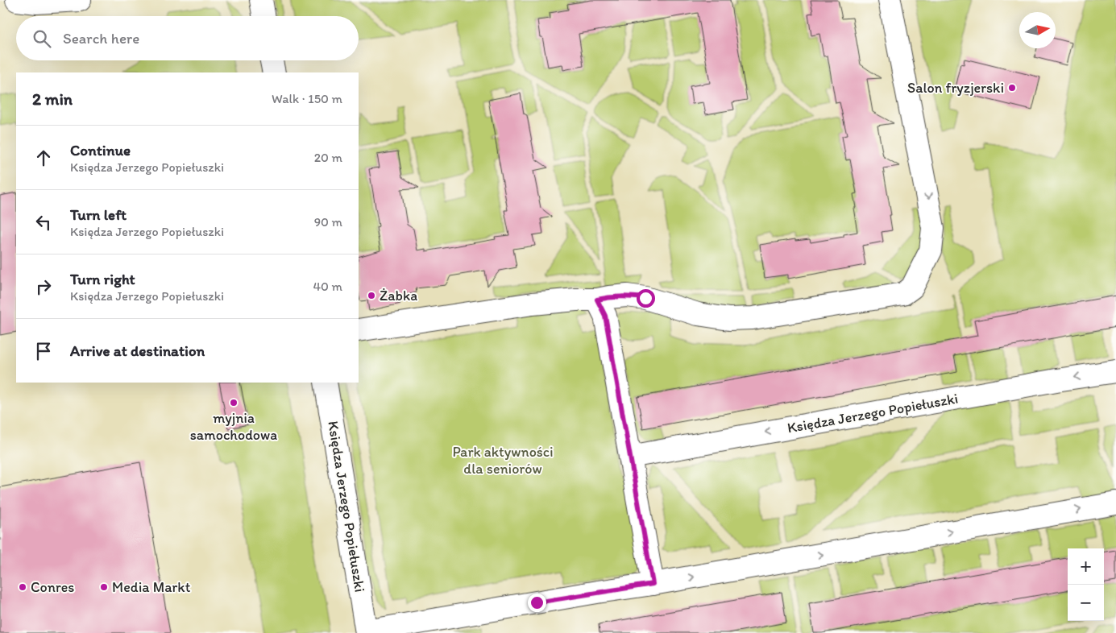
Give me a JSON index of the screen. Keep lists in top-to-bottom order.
{
  "streets": {
    "street": ["Księdza Jerzego Popiełuszki"]
  },
  "parks": ["Park aktywności dla seniorów"],
  "places": [
    "Salon fryzjerski",
    "Żabka",
    "myjnia samochodowa",
    "Conres",
    "Media Markt"
  ],
  "north": "right",
  "page": {
    "search": "Search here",
    "heading": ["2 min", "Walk · 150 m"],
    "list": [
      ["Continue", "Księdza Jerzego Popiełuszki", "20 m"],
      ["Turn left", "Księdza Jerzego Popiełuszki", "90 m"],
      ["Turn right", "Księdza Jerzego Popiełuszki", "40 m"],
      "Arrive at destination"
    ],
    "map_buttons": ["+", "−"]
  }
}
